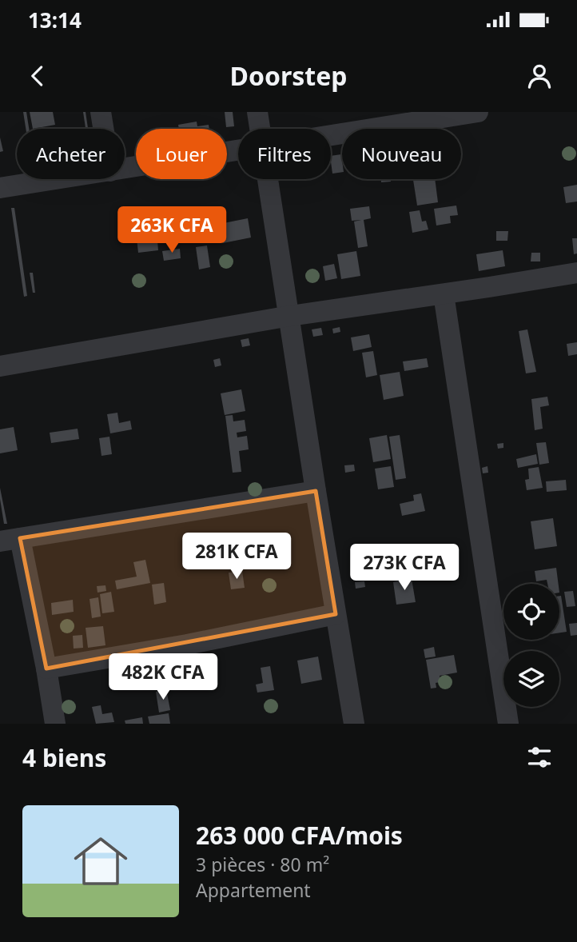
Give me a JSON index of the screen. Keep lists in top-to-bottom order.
{
  "page": {
    "status": "13:14",
    "header": "Doorstep",
    "chip": [
      "Acheter",
      "Louer",
      "Filtres",
      "Nouveau"
    ],
    "price": [
      "263K CFA",
      "281K CFA",
      "273K CFA",
      "482K CFA"
    ],
    "heading": "4 biens",
    "list": [
      {
        "name": "263 000 CFA/mois",
        "note": "3 pièces · 80 m² · Appartement"
      }
    ]
  }
}
